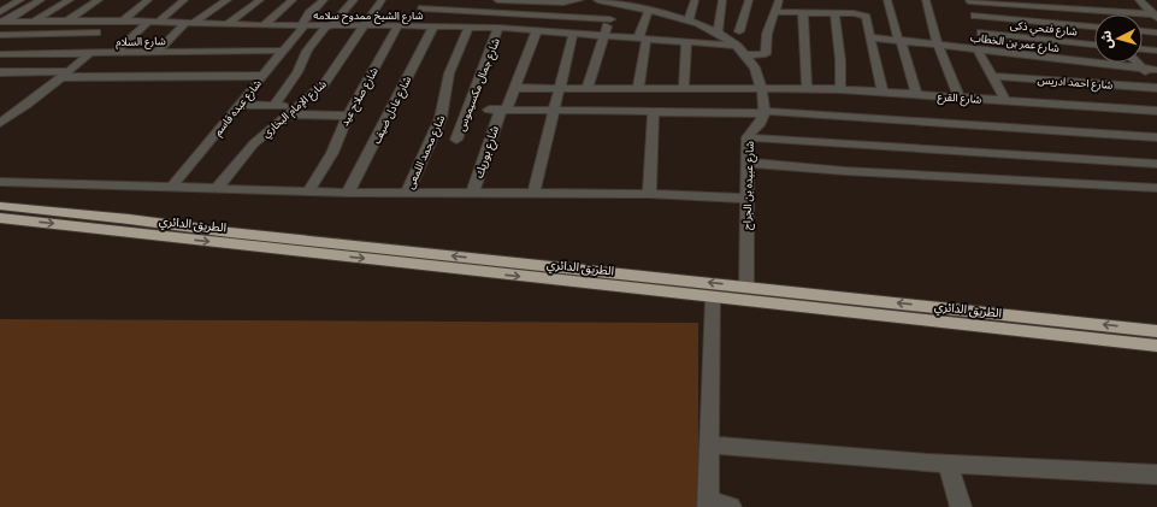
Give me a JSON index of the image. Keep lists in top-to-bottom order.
{
  "streets": {
    "highway": ["الطريق الدائري"],
    "street": [
      "شارع الشيخ ممدوح سلامه",
      "شارع فتحي ذكى",
      "شارع السلام",
      "شارع عمر بن الخطاب",
      "شارع احمد ادريس",
      "شارع جمال مكسيموس",
      "شارع صلاح عيد",
      "شارع القرع",
      "شارع عبده قاسم",
      "شارع الإمام البخاري",
      "شارع عادل ضيف",
      "شارع محمد اللمعى",
      "شارع بوريك",
      "شارع عبيده بن الجراح"
    ]
  },
  "crossings": [
    ["شارع الشيخ ممدوح سلامه", "شارع جمال مكسيموس"],
    ["شارع الشيخ ممدوح سلامه", "شارع صلاح عيد"],
    ["شارع الشيخ ممدوح سلامه", "شارع عبده قاسم"],
    ["شارع الشيخ ممدوح سلامه", "شارع الإمام البخاري"],
    ["شارع الشيخ ممدوح سلامه", "شارع عادل ضيف"],
    ["شارع الشيخ ممدوح سلامه", "شارع محمد اللمعى"],
    ["شارع الشيخ ممدوح سلامه", "شارع بوريك"],
    ["شارع السلام", "شارع عبده قاسم"],
    ["شارع القرع", "شارع بوريك"],
    ["شارع عبيده بن الجراح", "الطريق الدائري"]
  ],
  "north": "left"
}
